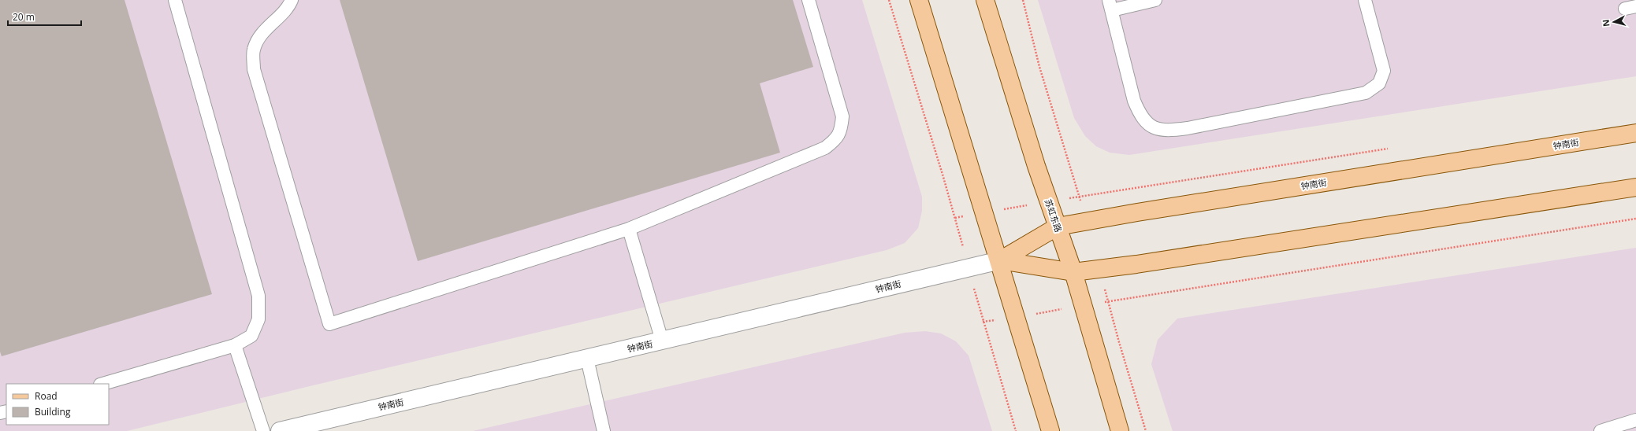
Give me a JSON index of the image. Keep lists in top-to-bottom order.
{
  "streets": {
    "main road": ["钟南街", "苏虹东路"]
  },
  "crossings": [
    ["钟南街", "苏虹东路"]
  ],
  "legend": ["Road", "Building"],
  "scale_bar": "20 m",
  "north": "left"
}
